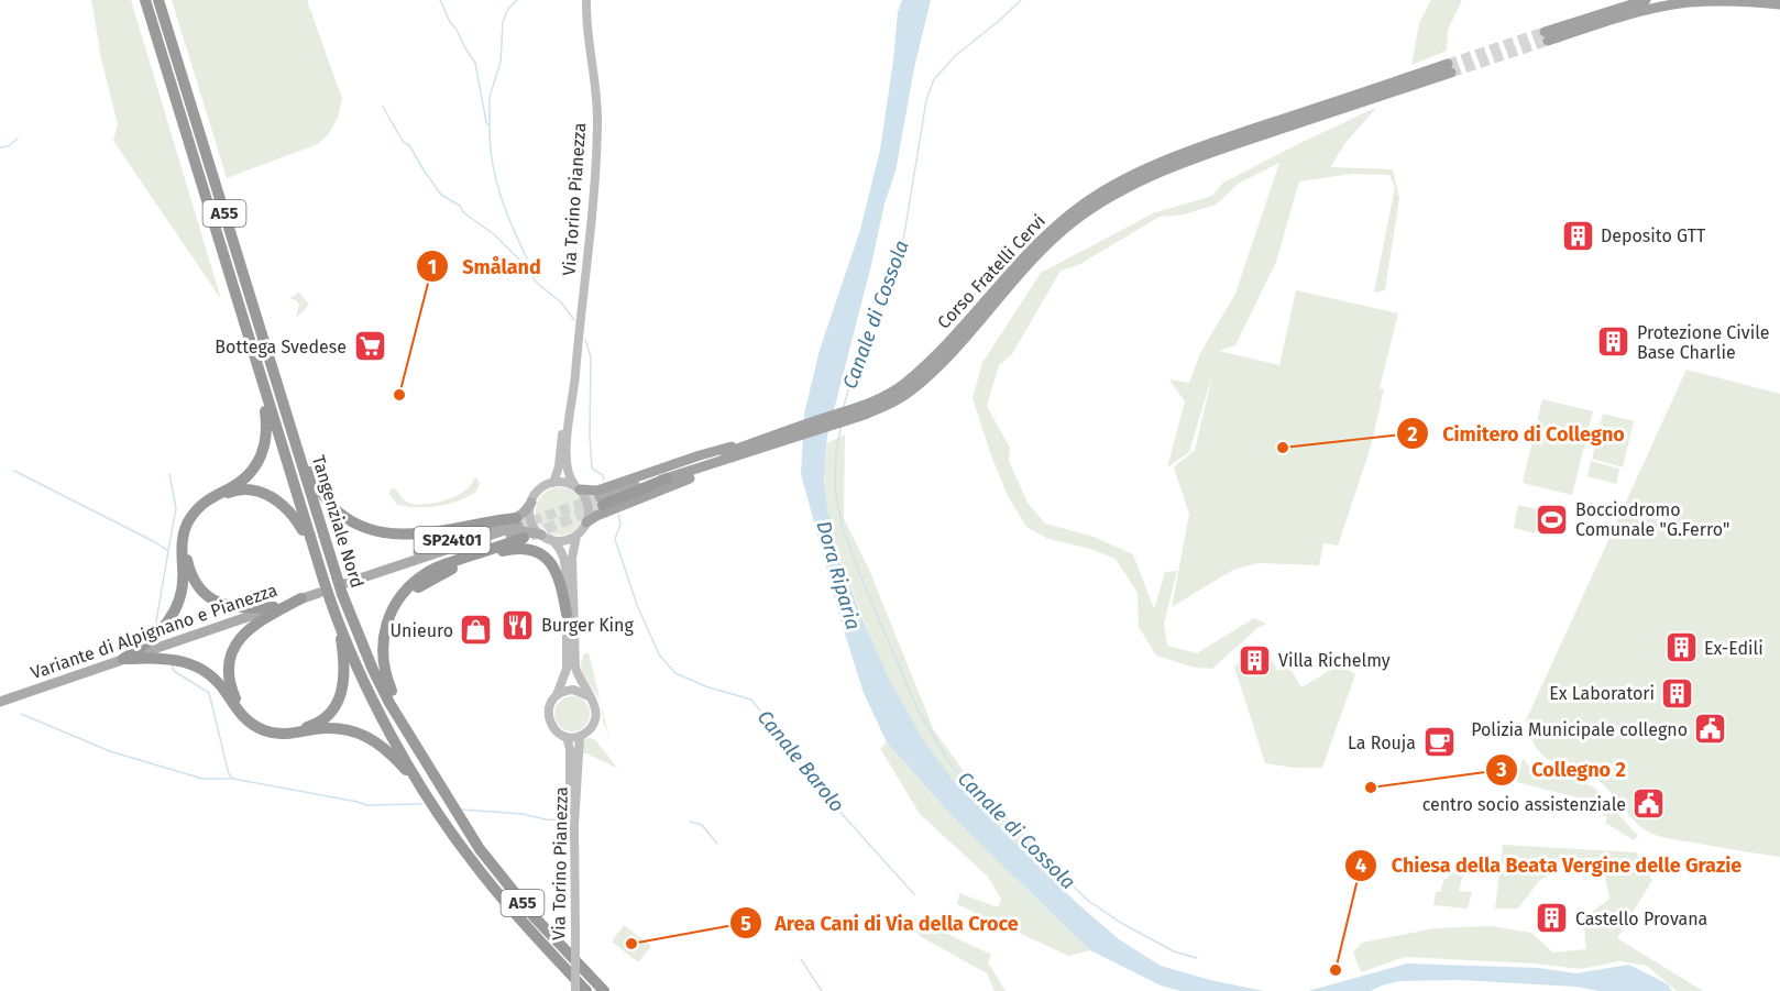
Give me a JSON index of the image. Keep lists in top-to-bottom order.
{
  "streets": {
    "highway": ["A55", "Corso Fratelli Cervi", "Tangenziale Nord"],
    "main road": ["Via Torino Pianezza", "SP24t01", "Variante di Alpignano e Pianezza"]
  },
  "crossings": [
    ["Via Torino Pianezza", "SP24t01"],
    ["Tangenziale Nord", "SP24t01"]
  ],
  "water": ["Canale di Cossola", "Dora Riparia", "Canale Barolo"],
  "places": {
    "building": [
      "Deposito GTT",
      "Protezione Civile Base Charlie",
      "Ex-Edili",
      "Villa Richelmy",
      "Ex Laboratori",
      "Castello Provana"
    ],
    "supermarket": ["Bottega Svedese"],
    "other": [
      "Småland",
      "Cimitero di Collegno",
      "Collegno 2",
      "Area Cani di Via della Croce",
      "Chiesa della Beata Vergine delle Grazie"
    ],
    "sports": ["Bocciodromo Comunale \"G.Ferro\""],
    "restaurant": ["Burger King"],
    "shop": ["Unieuro"],
    "public building": ["Polizia Municipale collegno", "centro socio assistenziale"],
    "cafe": ["La Rouja"]
  }
}
